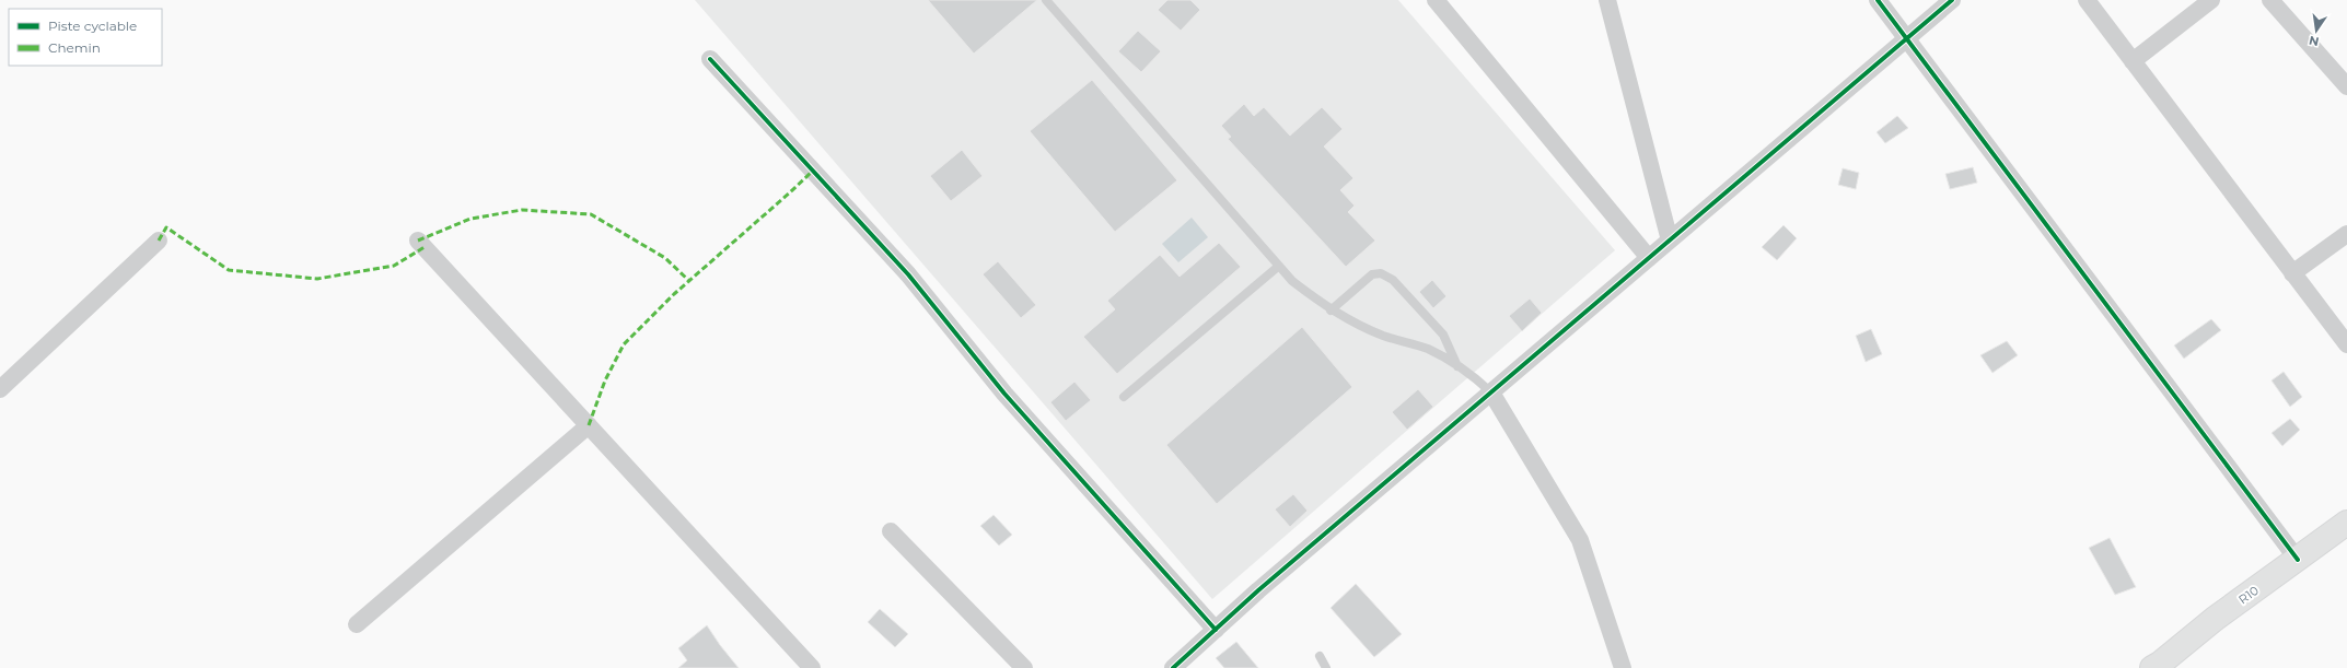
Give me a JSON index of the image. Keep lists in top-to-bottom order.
{
  "streets": {
    "main road": ["R10"]
  },
  "legend": ["Piste cyclable", "Chemin"],
  "north": "bottom"
}
